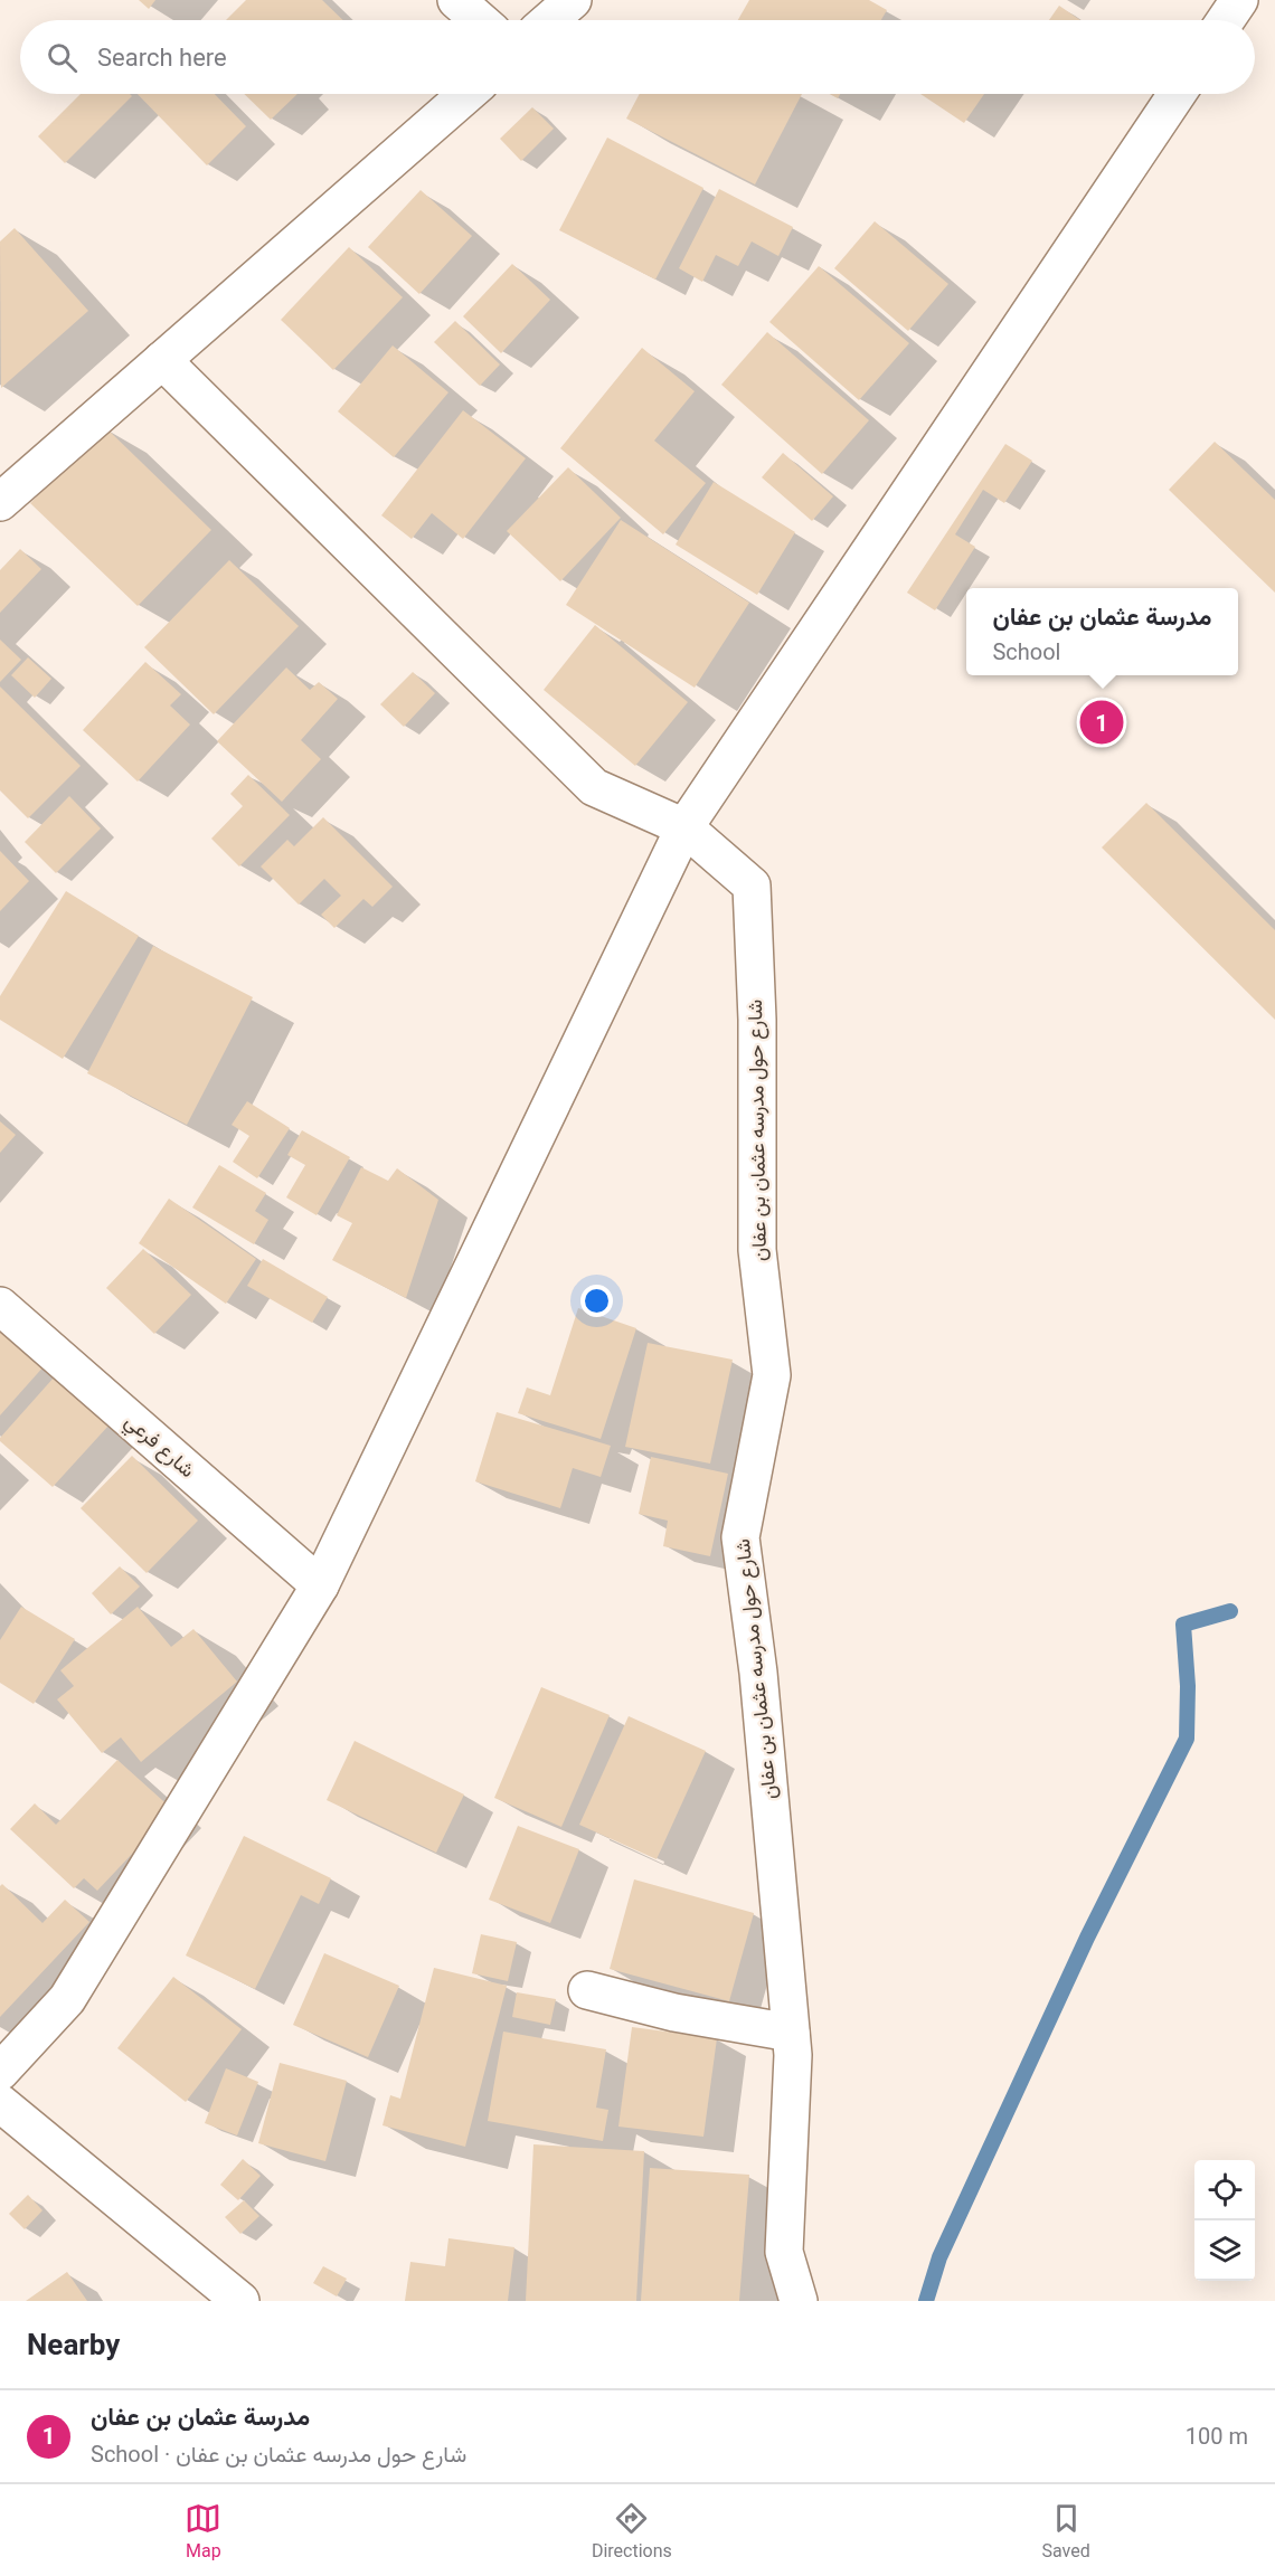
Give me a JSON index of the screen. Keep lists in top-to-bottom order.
{
  "streets": {
    "street": ["شارع حول مدرسه عثمان بن عفان", "شارع فرعي"]
  },
  "page": {
    "search": "Search here",
    "popup": ["مدرسة عثمان بن عفان", "School"],
    "pins": "1",
    "heading": "Nearby",
    "list": [
      {
        "mark": "1",
        "name": "مدرسة عثمان بن عفان",
        "note": "School · شارع حول مدرسه عثمان بن عفان",
        "value": "100 m"
      }
    ],
    "nav": ["Map", "Directions", "Saved"]
  }
}
